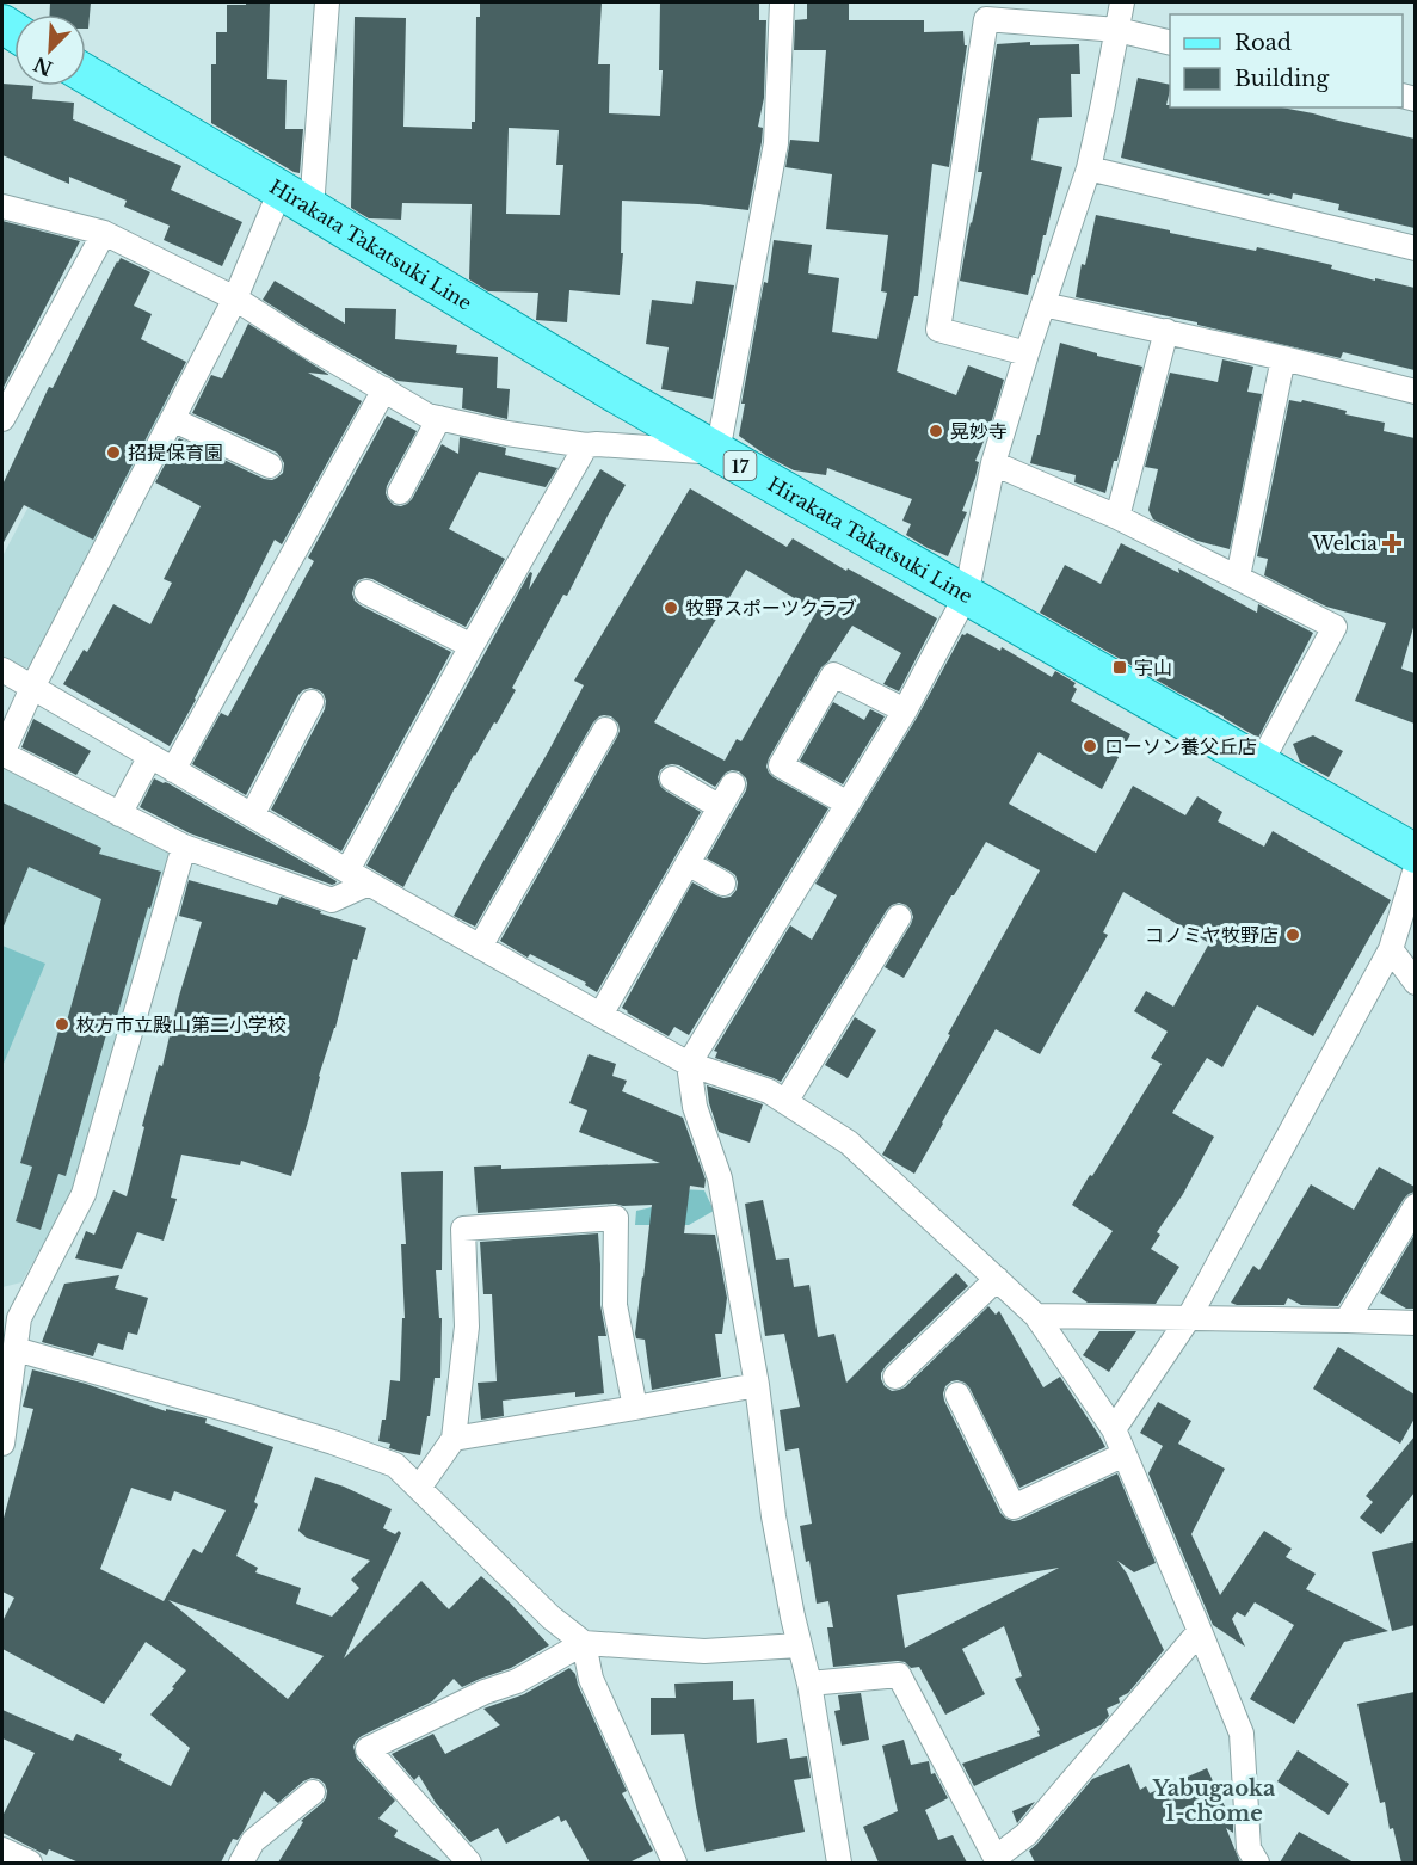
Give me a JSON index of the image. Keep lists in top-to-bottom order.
{
  "streets": {
    "main road": ["Hirakata Takatsuki Line", "17"]
  },
  "districts": ["Yabugaoka 1-chome"],
  "places": {
    "other": [
      "晃妙寺",
      "招提保育園",
      "牧野スポーツクラブ",
      "ローソン養父丘店",
      "コノミヤ牧野店",
      "枚方市立殿山第二小学校"
    ],
    "health": ["Welcia"],
    "transit": ["宇山"]
  },
  "legend": ["Road", "Building"],
  "north": "bottom left"
}
